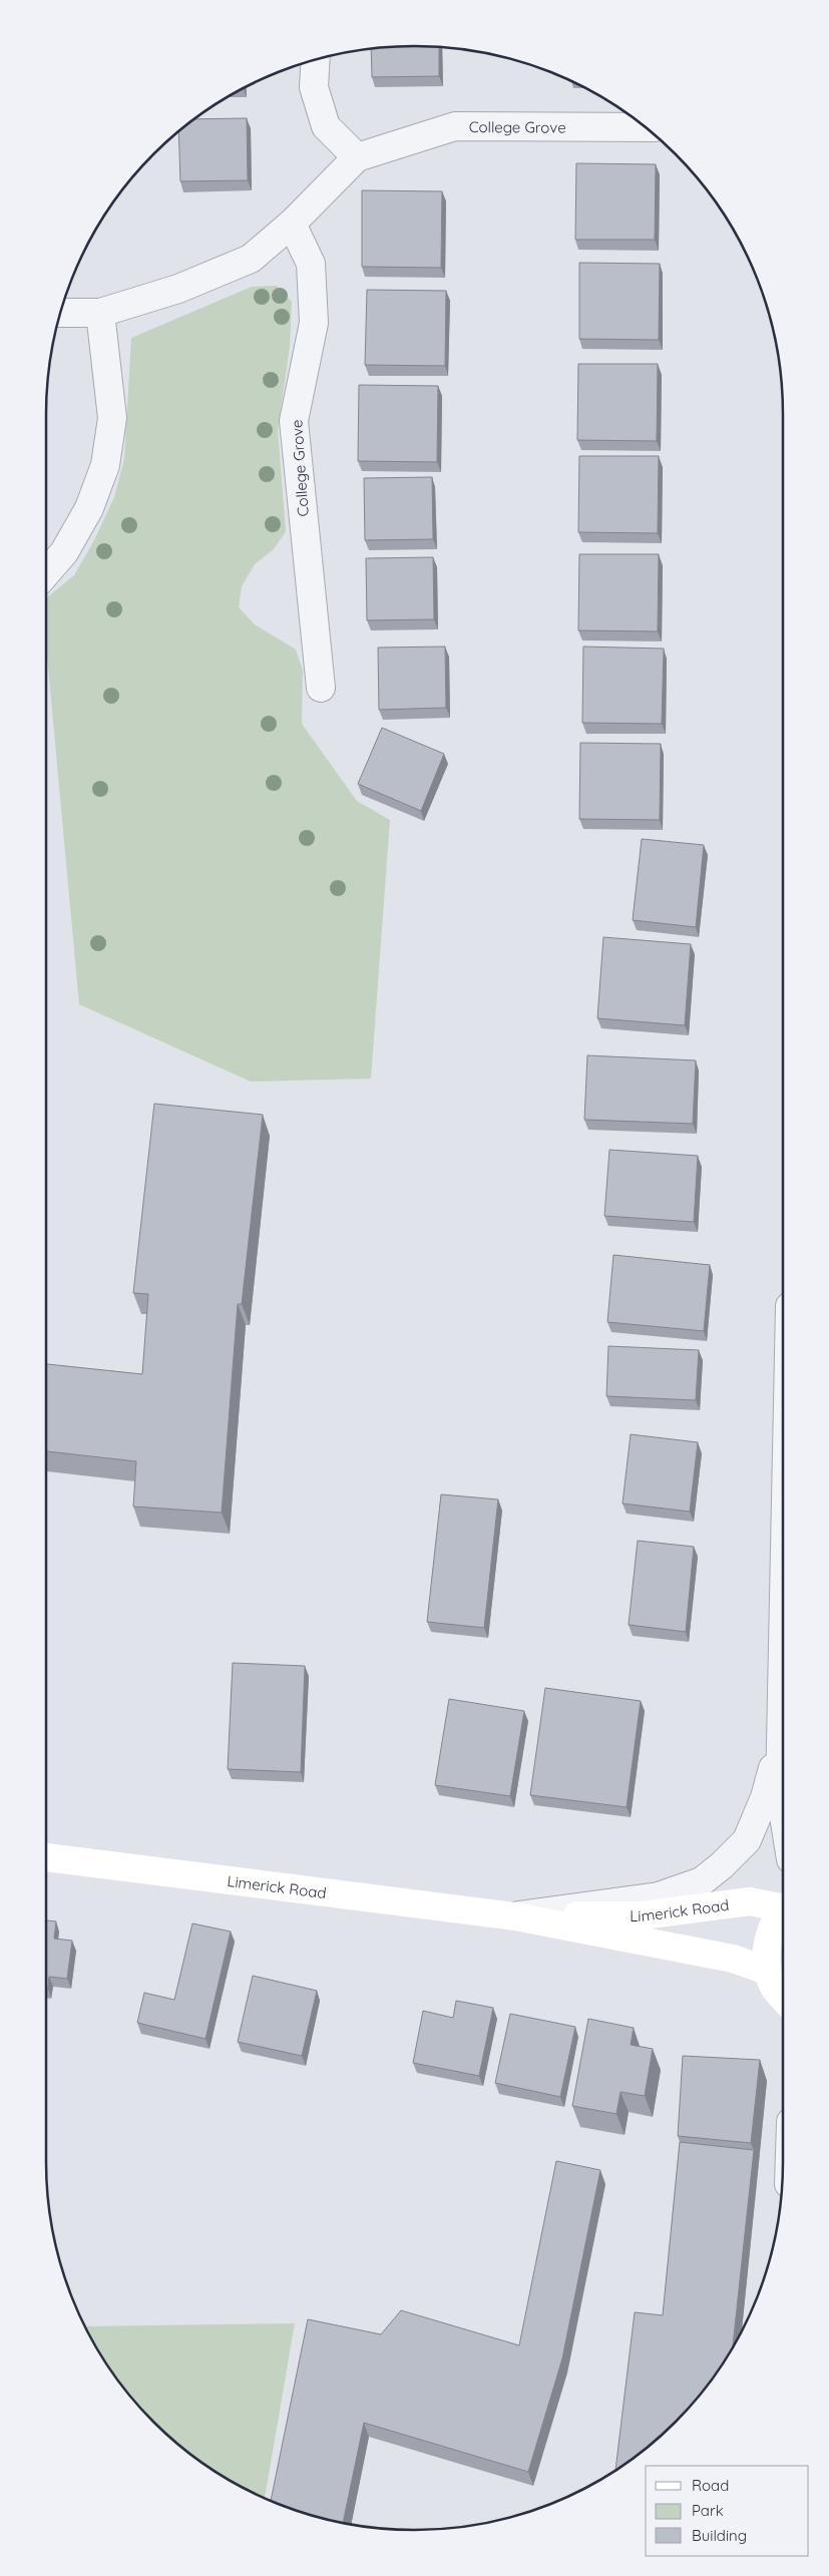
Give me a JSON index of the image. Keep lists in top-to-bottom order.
{
  "streets": {
    "main road": ["Limerick Road"],
    "street": ["College Grove"]
  },
  "legend": ["Road", "Park", "Building"]
}
